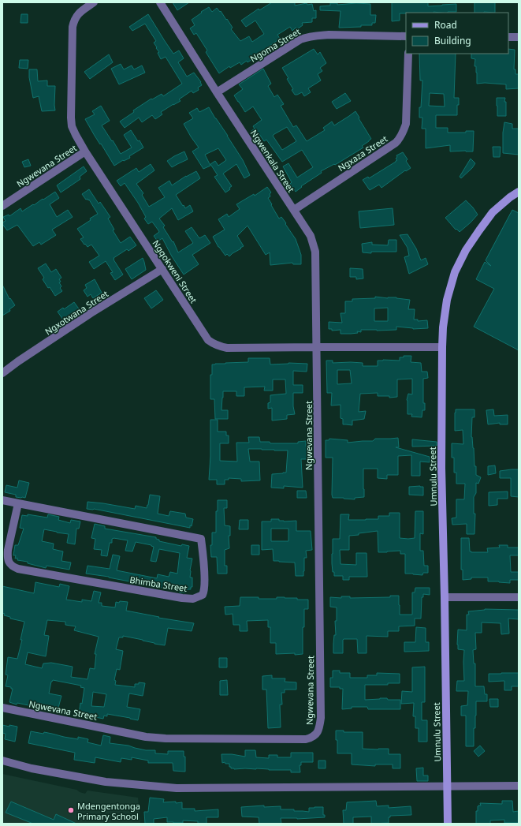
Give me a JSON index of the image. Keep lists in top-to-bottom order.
{
  "streets": {
    "street": [
      "Ngoma Street",
      "Ngxaza Street",
      "Ngwenkala Street",
      "Ngwevana Street",
      "Ngqokweni Street",
      "Ngxotwana Street",
      "Umnulu Street",
      "Bhimba Street"
    ]
  },
  "crossings": [
    ["Ngoma Street", "Ngwenkala Street"],
    ["Ngxaza Street", "Ngwenkala Street"],
    ["Ngwenkala Street", "Ngwevana Street"],
    ["Ngwenkala Street", "Ngqokweni Street"],
    ["Ngwevana Street", "Ngqokweni Street"],
    ["Ngqokweni Street", "Ngxotwana Street"],
    ["Ngqokweni Street", "Umnulu Street"]
  ],
  "places": ["Mdengentonga Primary School"],
  "legend": ["Road", "Building"]
}
